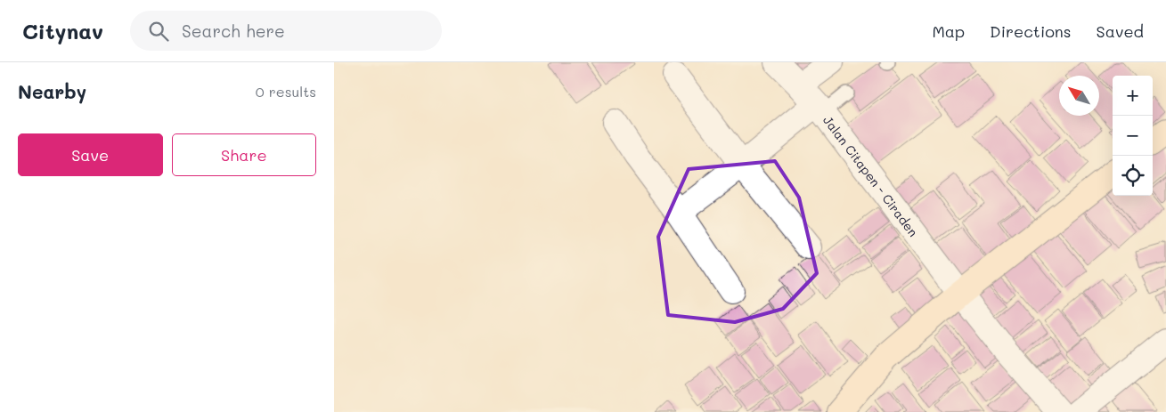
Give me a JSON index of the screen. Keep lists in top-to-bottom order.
{
  "streets": {
    "street": ["Jalan Citapen - Ciraden"]
  },
  "north": "top left",
  "page": {
    "header": "Citynav",
    "search": "Search here",
    "nav": ["Map", "Directions", "Saved"],
    "heading": ["Nearby", "0 results"],
    "map_buttons": ["+", "−"],
    "buttons": ["Save", "Share"]
  }
}
